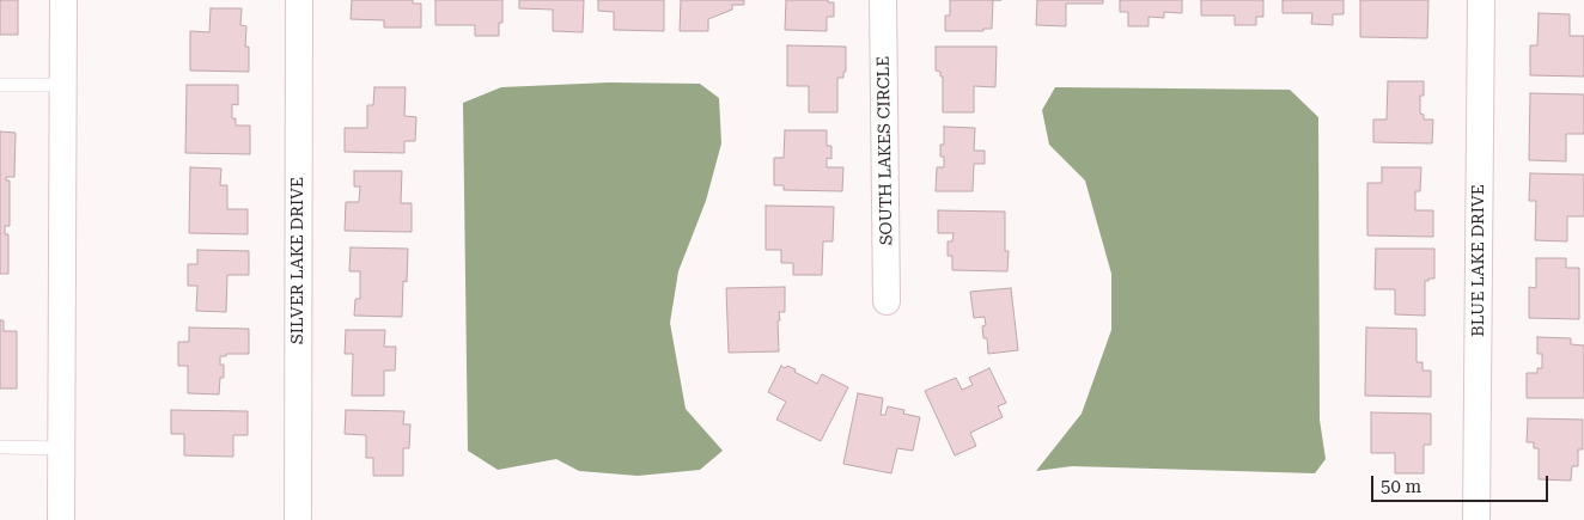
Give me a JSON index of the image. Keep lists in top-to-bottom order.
{
  "streets": {
    "street": ["SOUTH LAKES CIRCLE", "SILVER LAKE DRIVE", "BLUE LAKE DRIVE"]
  },
  "scale_bar": "50 m"
}
